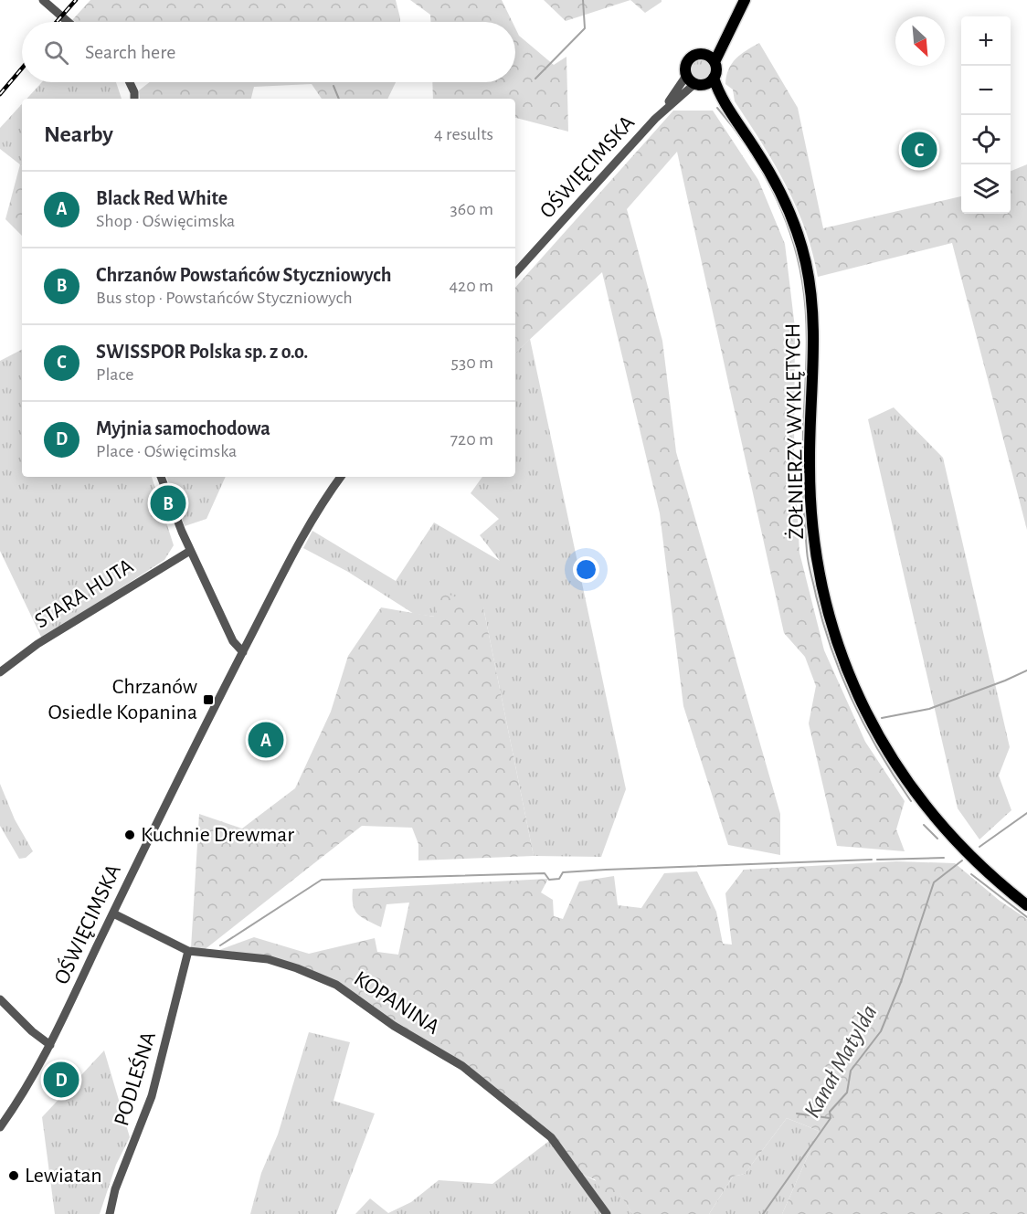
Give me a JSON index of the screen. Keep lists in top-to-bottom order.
{
  "streets": {
    "main road": ["ŻOŁNIERZY WYKLĘTYCH"],
    "street": [
      "OŚWIĘCIMSKA",
      "STARA HUTA",
      "KOPANINA",
      "PODLEŚNA"
    ]
  },
  "crossings": [
    ["OŚWIĘCIMSKA", "ŻOŁNIERZY WYKLĘTYCH"],
    ["OŚWIĘCIMSKA", "KOPANINA"],
    ["KOPANINA", "PODLEŚNA"]
  ],
  "water": ["Kanał Matylda"],
  "places": {
    "transit": ["Chrzanów Osiedle Kopanina"],
    "other": ["Kuchnie Drewmar", "Lewiatan"]
  },
  "north": "bottom right",
  "page": {
    "map_buttons": ["+", "−"],
    "search": "Search here",
    "heading": ["Nearby", "4 results"],
    "pins": [
      "C",
      "B",
      "A",
      "D"
    ],
    "list": [
      {
        "mark": "A",
        "name": "Black Red White",
        "note": "Shop · Oświęcimska",
        "value": "360 m"
      },
      {
        "mark": "B",
        "name": "Chrzanów Powstańców Styczniowych",
        "note": "Bus stop · Powstańców Styczniowych",
        "value": "420 m"
      },
      {
        "mark": "C",
        "name": "SWISSPOR Polska sp. z o.o.",
        "note": "Place",
        "value": "530 m"
      },
      {
        "mark": "D",
        "name": "Myjnia samochodowa",
        "note": "Place · Oświęcimska",
        "value": "720 m"
      }
    ]
  }
}
